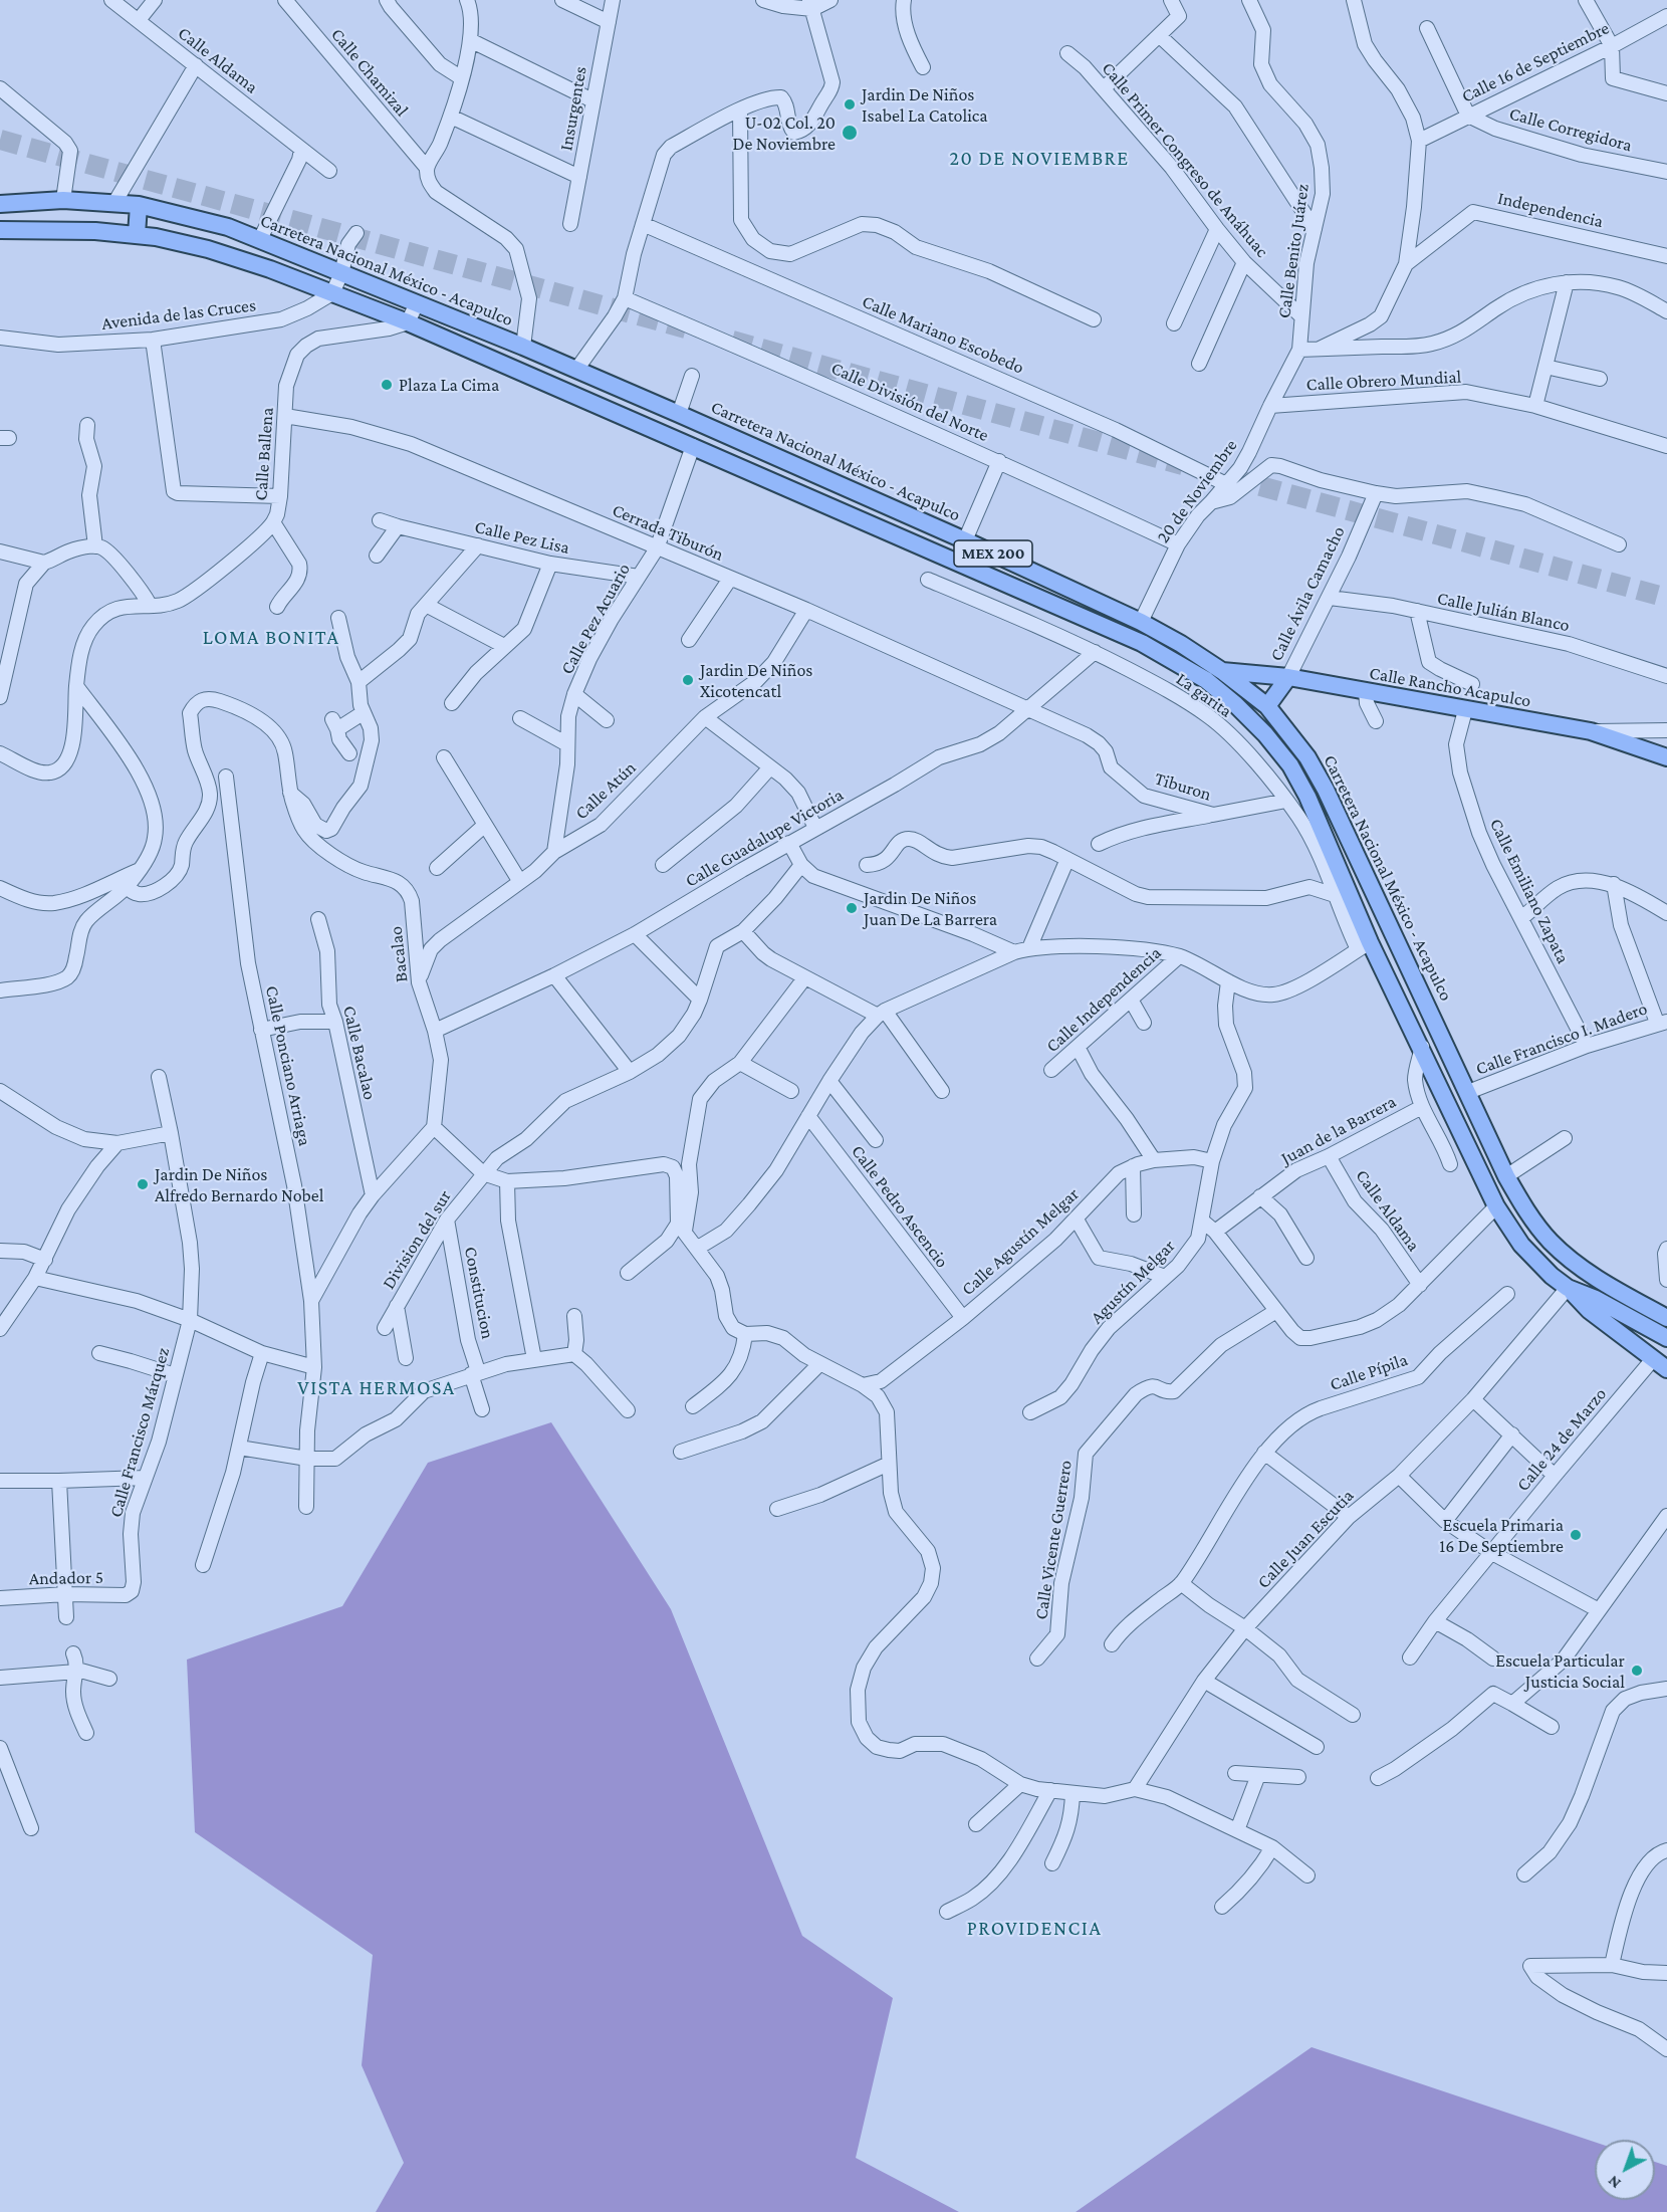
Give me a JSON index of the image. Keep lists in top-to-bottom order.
{
  "streets": {
    "main road": [
      "Carretera Nacional México - Acapulco",
      "MEX 200",
      "Calle Ávila Camacho",
      "Calle Rancho Acapulco"
    ],
    "street": [
      "Calle Aldama",
      "Calle 16 de Septiembre",
      "Calle Chamizal",
      "Insurgentes",
      "Calle Corregidora",
      "Calle Primer Congreso de Anáhuac",
      "Independencia",
      "Calle Benito Juárez",
      "Avenida de las Cruces",
      "Calle Mariano Escobedo",
      "Calle Obrero Mundial",
      "Calle División del Norte",
      "Calle Ballena",
      "20 de Noviembre",
      "Cerrada Tiburón",
      "Calle Pez Lisa",
      "Calle Julián Blanco",
      "Calle Pez Acuario",
      "La garita",
      "Tiburon",
      "Calle Atún",
      "Calle Guadalupe Victoria",
      "Calle Emiliano Zapata",
      "Bacalao",
      "Calle Independencia",
      "Calle Francisco I. Madero",
      "Calle Bacalao",
      "Calle Ponciano Arriaga",
      "Juan de la Barrera",
      "Calle Pedro Ascencio",
      "Division del sur",
      "Calle Agustín Melgar",
      "Agustín Melgar",
      "Constitucion",
      "Calle Pípila",
      "Calle Francisco Márquez",
      "Calle 24 de Marzo",
      "Calle Juan Escutia",
      "Calle Vicente Guerrero",
      "Andador 5"
    ]
  },
  "crossings": [
    ["Calle Aldama", "Juan de la Barrera"],
    ["Calle 16 de Septiembre", "Calle Corregidora"],
    ["Calle Chamizal", "Carretera Nacional México - Acapulco"],
    ["Calle Primer Congreso de Anáhuac", "Calle Benito Juárez"],
    ["Calle Benito Juárez", "20 de Noviembre"],
    ["Carretera Nacional México - Acapulco", "Avenida de las Cruces"],
    ["Carretera Nacional México - Acapulco", "Calle Ballena"],
    ["Carretera Nacional México - Acapulco", "20 de Noviembre"],
    ["Carretera Nacional México - Acapulco", "Calle Ávila Camacho"],
    ["Carretera Nacional México - Acapulco", "Calle Pez Acuario"],
    ["Carretera Nacional México - Acapulco", "Calle Rancho Acapulco"],
    ["Carretera Nacional México - Acapulco", "La garita"],
    ["Carretera Nacional México - Acapulco", "Calle Francisco I. Madero"],
    ["Carretera Nacional México - Acapulco", "Calle Juan Escutia"],
    ["Calle Mariano Escobedo", "20 de Noviembre"],
    ["Calle Obrero Mundial", "20 de Noviembre"],
    ["Calle División del Norte", "20 de Noviembre"],
    ["Calle Ballena", "Cerrada Tiburón"],
    ["Cerrada Tiburón", "Calle Pez Acuario"],
    ["Cerrada Tiburón", "Tiburon"],
    ["Cerrada Tiburón", "Calle Atún"],
    ["Cerrada Tiburón", "Calle Guadalupe Victoria"],
    ["Calle Pez Lisa", "Calle Pez Acuario"],
    ["Calle Ávila Camacho", "Calle Julián Blanco"],
    ["Calle Ávila Camacho", "Calle Rancho Acapulco"],
    ["Calle Pez Acuario", "Calle Atún"],
    ["Calle Rancho Acapulco", "Calle Emiliano Zapata"],
    ["La garita", "Tiburon"],
    ["La garita", "Calle Guadalupe Victoria"],
    ["Tiburon", "Calle Guadalupe Victoria"],
    ["Calle Atún", "Bacalao"],
    ["Calle Guadalupe Victoria", "Bacalao"],
    ["Calle Emiliano Zapata", "Calle Francisco I. Madero"],
    ["Calle Pedro Ascencio", "Calle Agustín Melgar"],
    ["Division del sur", "Constitucion"],
    ["Calle Francisco Márquez", "Andador 5"]
  ],
  "districts": [
    "20 DE NOVIEMBRE",
    "LOMA BONITA",
    "VISTA HERMOSA",
    "PROVIDENCIA"
  ],
  "places": [
    "Jardin De Niños Isabel La Catolica",
    "U-02 Col. 20 De Noviembre",
    "Plaza La Cima",
    "Jardin De Niños Xicotencatl",
    "Jardin De Niños Juan De La Barrera",
    "Jardin De Niños Alfredo Bernardo Nobel",
    "Escuela Primaria 16 De Septiembre",
    "Escuela Particular Justicia Social"
  ],
  "north": "bottom left"
}
